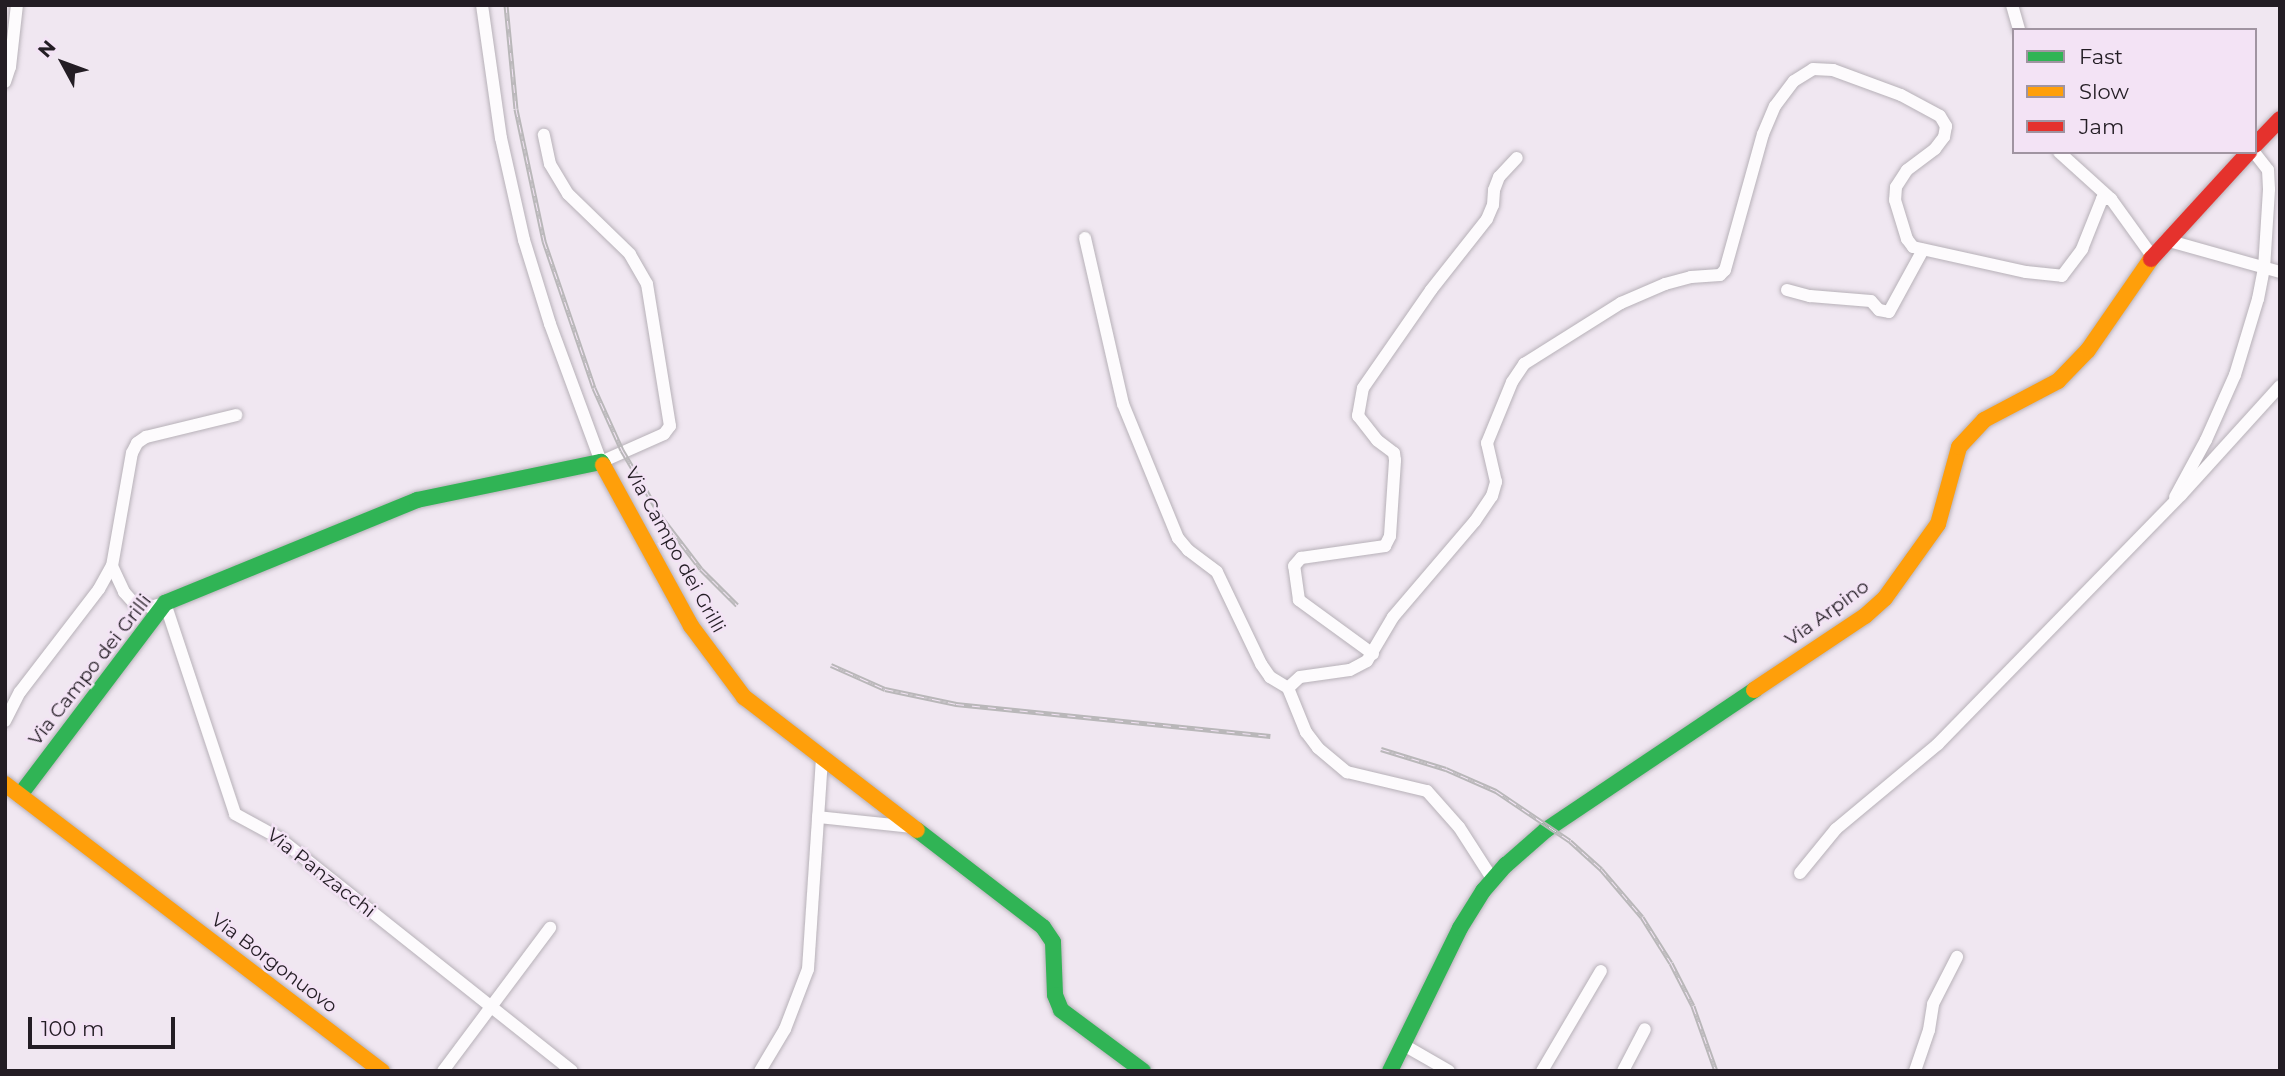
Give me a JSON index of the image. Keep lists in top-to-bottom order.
{
  "streets": {
    "street": [
      "Via Campo dei Grilli",
      "Via Arpino",
      "Via Panzacchi",
      "Via Borgonuovo"
    ]
  },
  "crossings": [
    ["Via Campo dei Grilli", "Via Panzacchi"],
    ["Via Campo dei Grilli", "Via Borgonuovo"]
  ],
  "legend": ["Fast", "Slow", "Jam"],
  "scale_bar": "100 m",
  "north": "top left"
}
